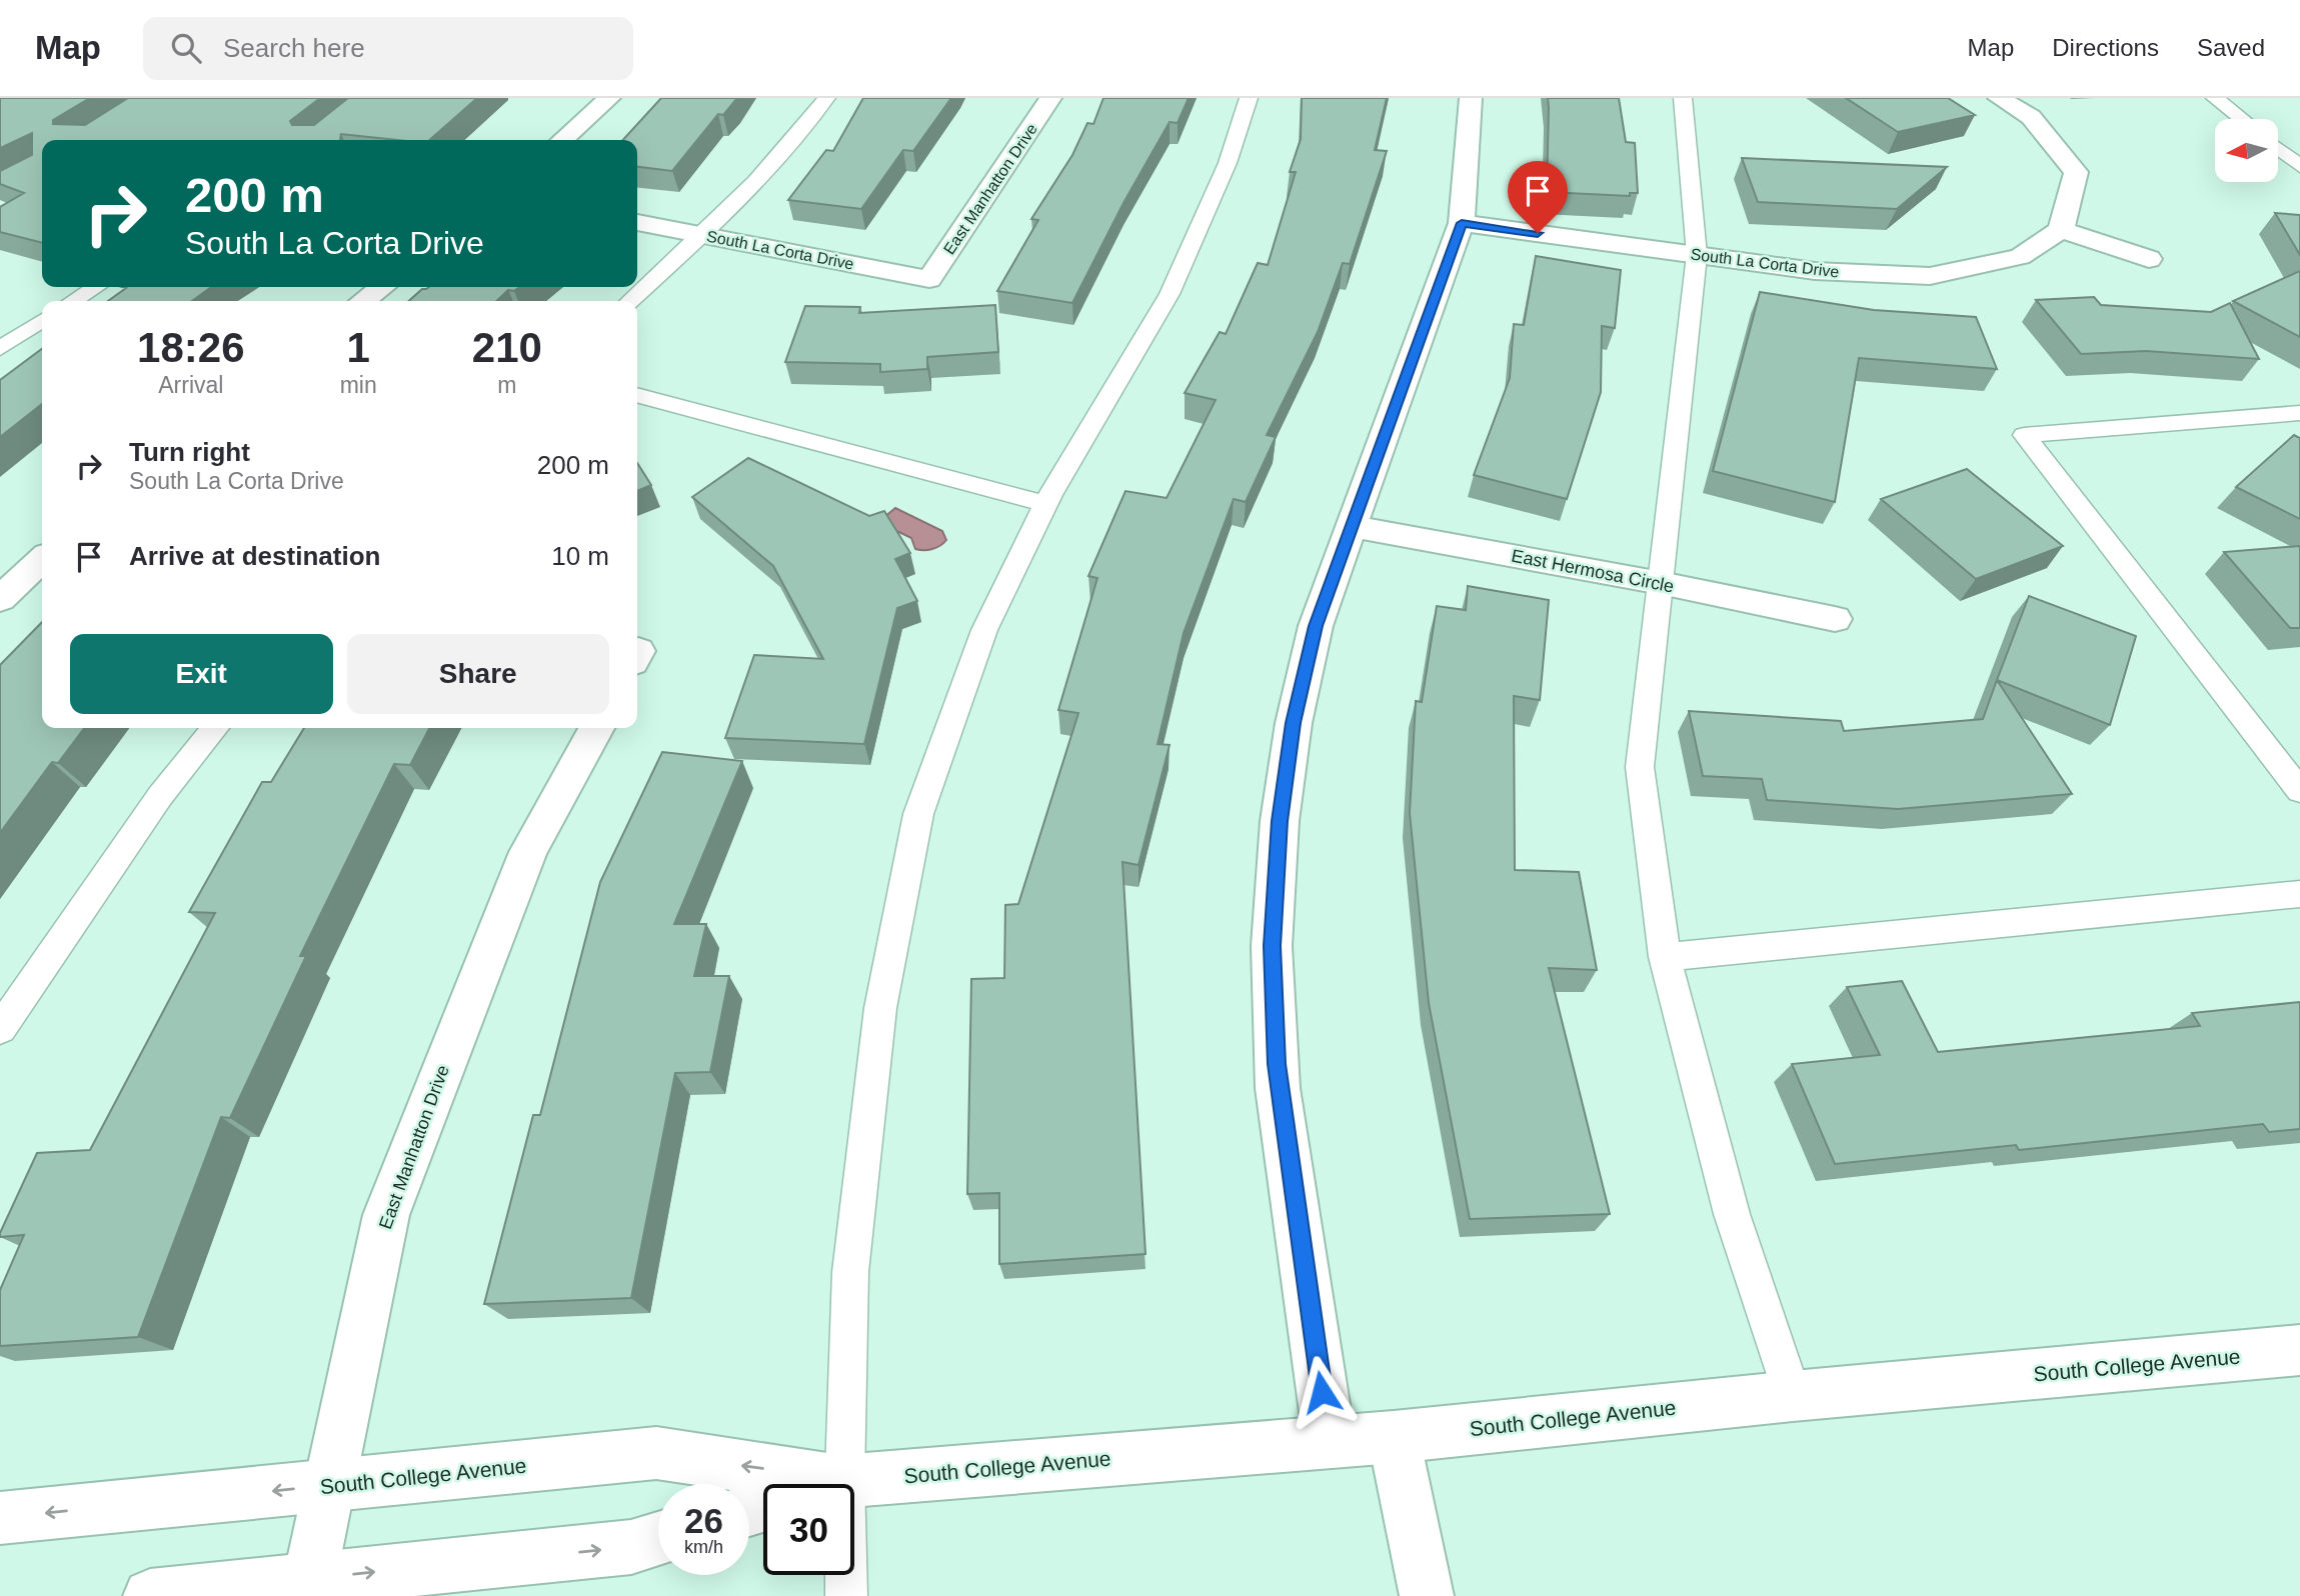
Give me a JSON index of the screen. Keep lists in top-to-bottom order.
{
  "streets": {
    "street": [
      "East Manhatton Drive",
      "South La Corta Drive",
      "East Hermosa Circle",
      "South College Avenue"
    ]
  },
  "crossings": [
    ["East Manhatton Drive", "South La Corta Drive"],
    ["East Manhatton Drive", "South College Avenue"]
  ],
  "north": "left",
  "page": {
    "header": "Map",
    "search": "Search here",
    "nav": ["Map", "Directions", "Saved"],
    "turn": ["200 m", "South La Corta Drive"],
    "eta": [
      "18:26",
      "Arrival",
      "1",
      "min",
      "210",
      "m"
    ],
    "list": [
      {
        "name": "Turn right",
        "note": "South La Corta Drive",
        "value": "200 m"
      },
      {
        "name": "Arrive at destination",
        "value": "10 m"
      }
    ],
    "buttons": ["Exit", "Share"],
    "speed": "26 km/h",
    "limit": "30"
  }
}
